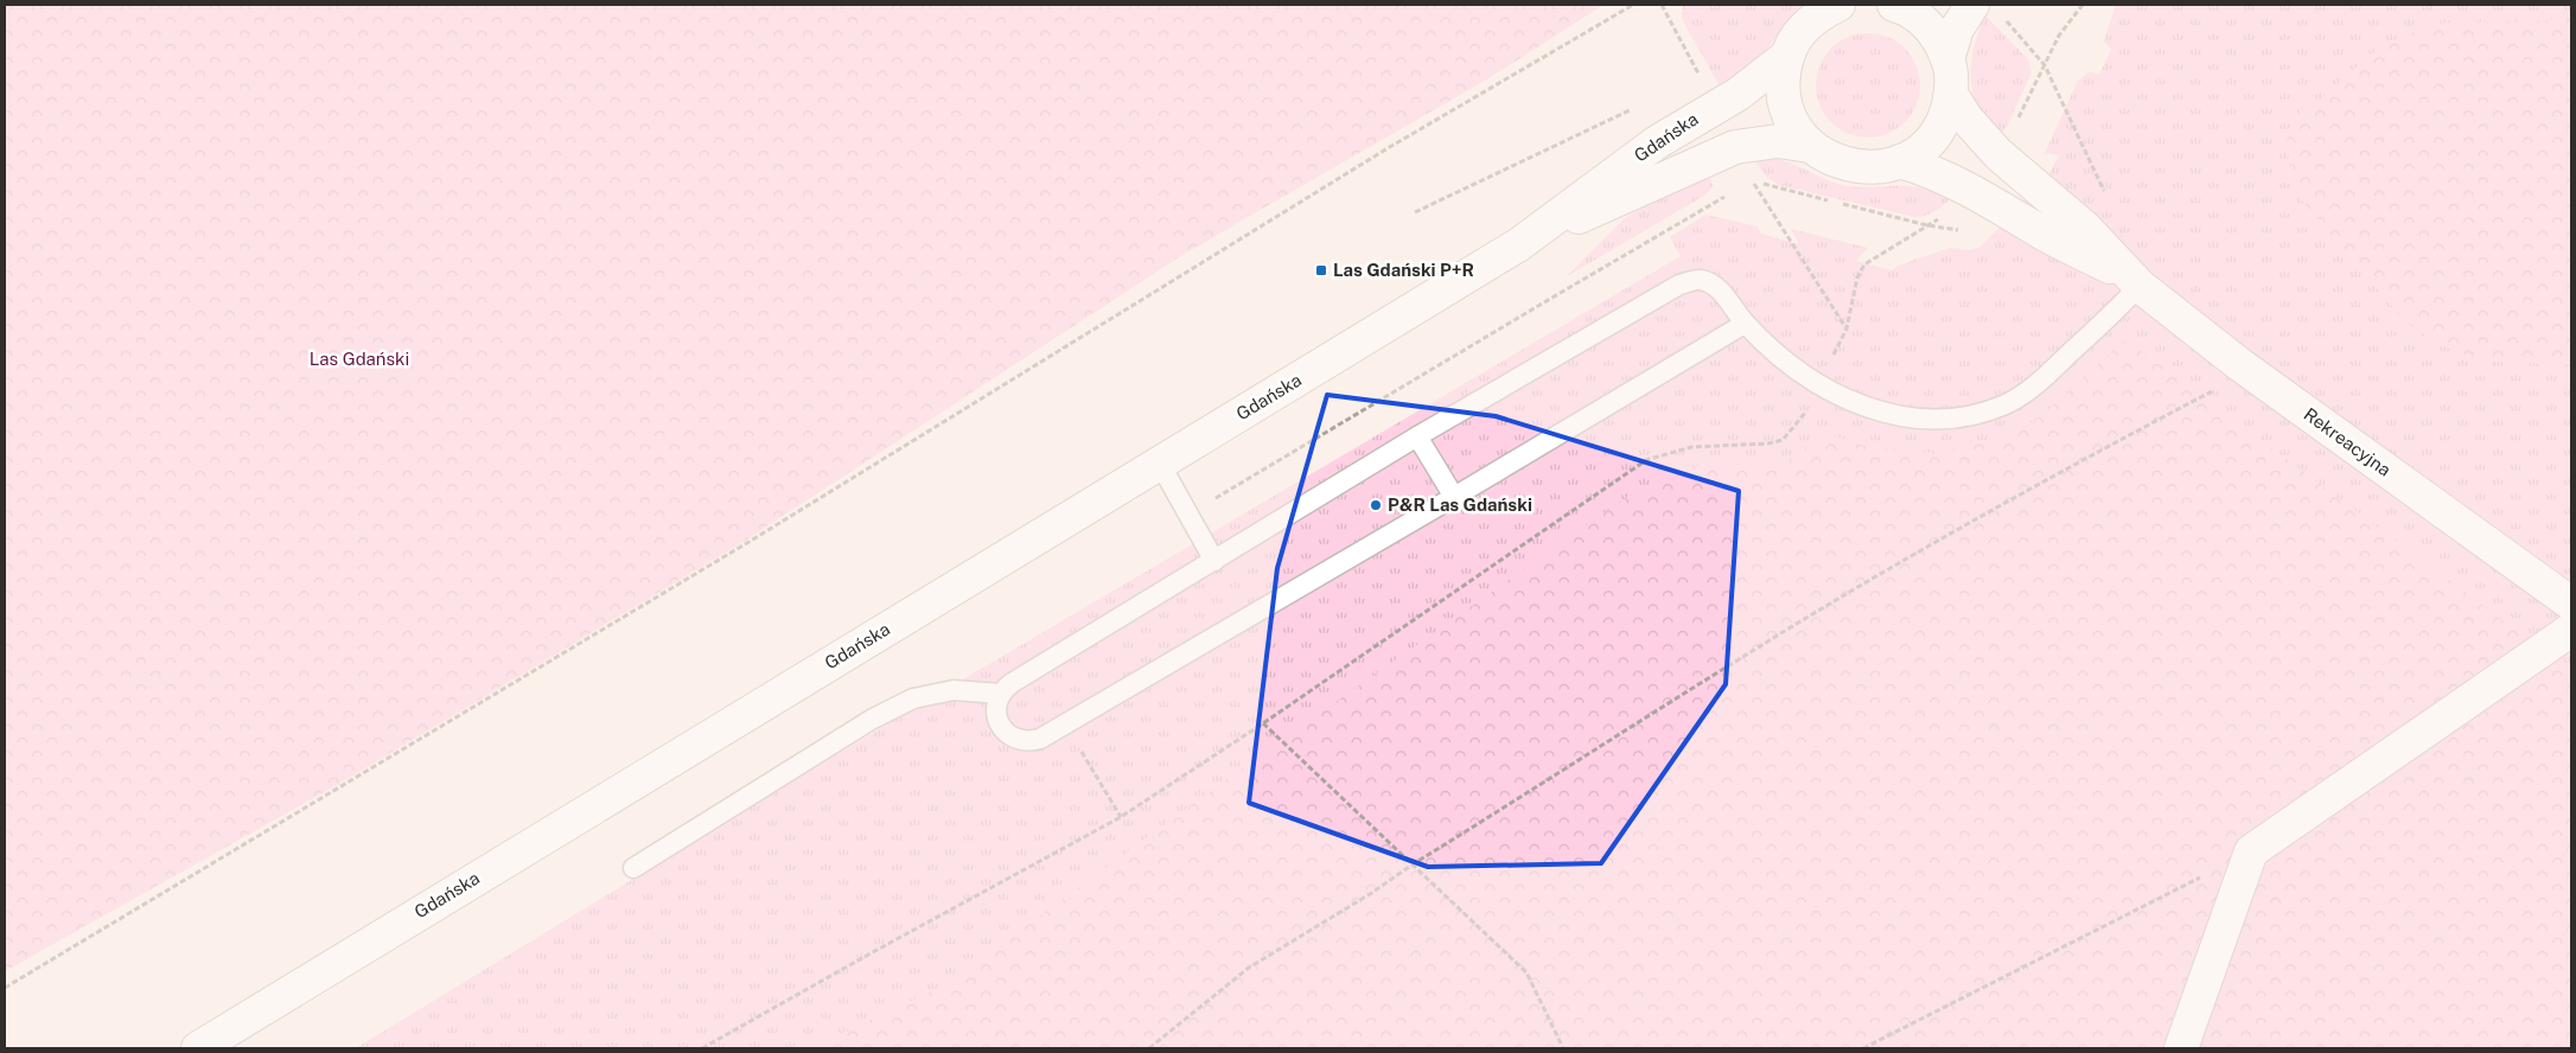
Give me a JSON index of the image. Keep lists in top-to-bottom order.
{
  "streets": {
    "main road": ["Gdańska", "Rekreacyjna"]
  },
  "parks": ["Las Gdański"],
  "places": {
    "transit": ["Las Gdański P+R"],
    "other": ["P&R Las Gdański"]
  }
}
